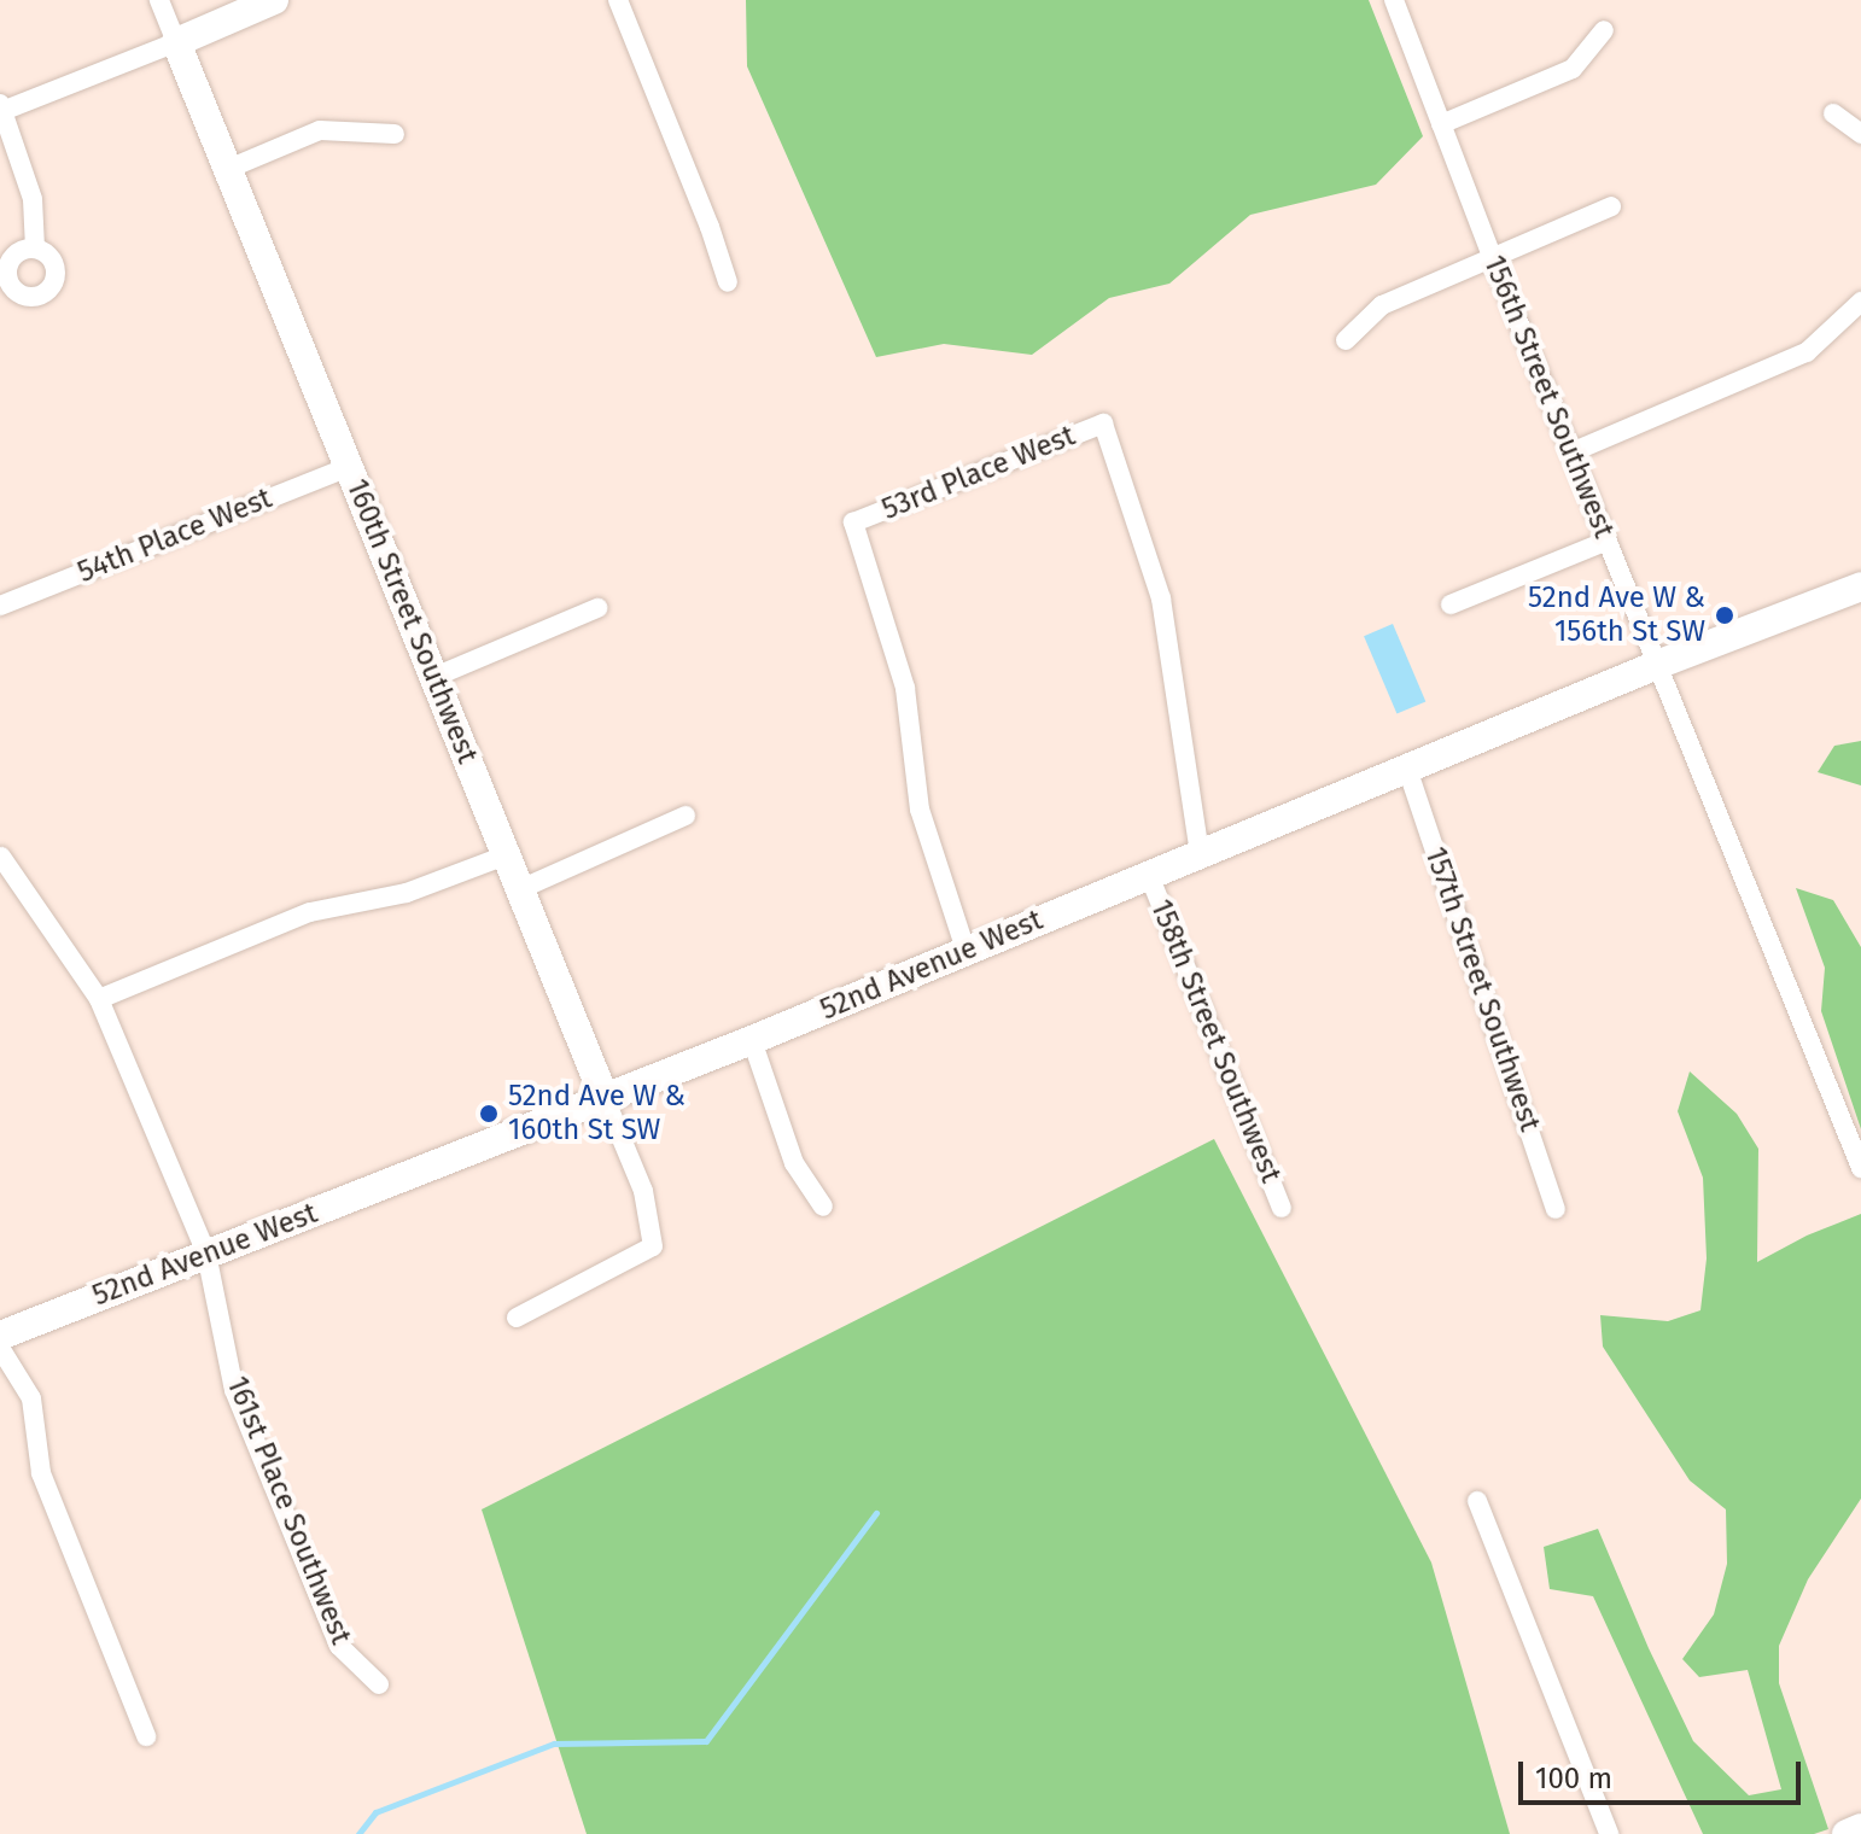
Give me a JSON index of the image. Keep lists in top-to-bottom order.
{
  "streets": {
    "street": [
      "156th Street Southwest",
      "53rd Place West",
      "54th Place West",
      "160th Street Southwest",
      "52nd Avenue West",
      "157th Street Southwest",
      "158th Street Southwest",
      "161st Place Southwest"
    ]
  },
  "crossings": [
    ["156th Street Southwest", "52nd Avenue West"],
    ["53rd Place West", "52nd Avenue West"],
    ["54th Place West", "160th Street Southwest"],
    ["160th Street Southwest", "52nd Avenue West"],
    ["52nd Avenue West", "157th Street Southwest"],
    ["52nd Avenue West", "158th Street Southwest"],
    ["52nd Avenue West", "161st Place Southwest"]
  ],
  "places": ["52nd Ave W & 156th St SW", "52nd Ave W & 160th St SW"],
  "scale_bar": "100 m"
}
